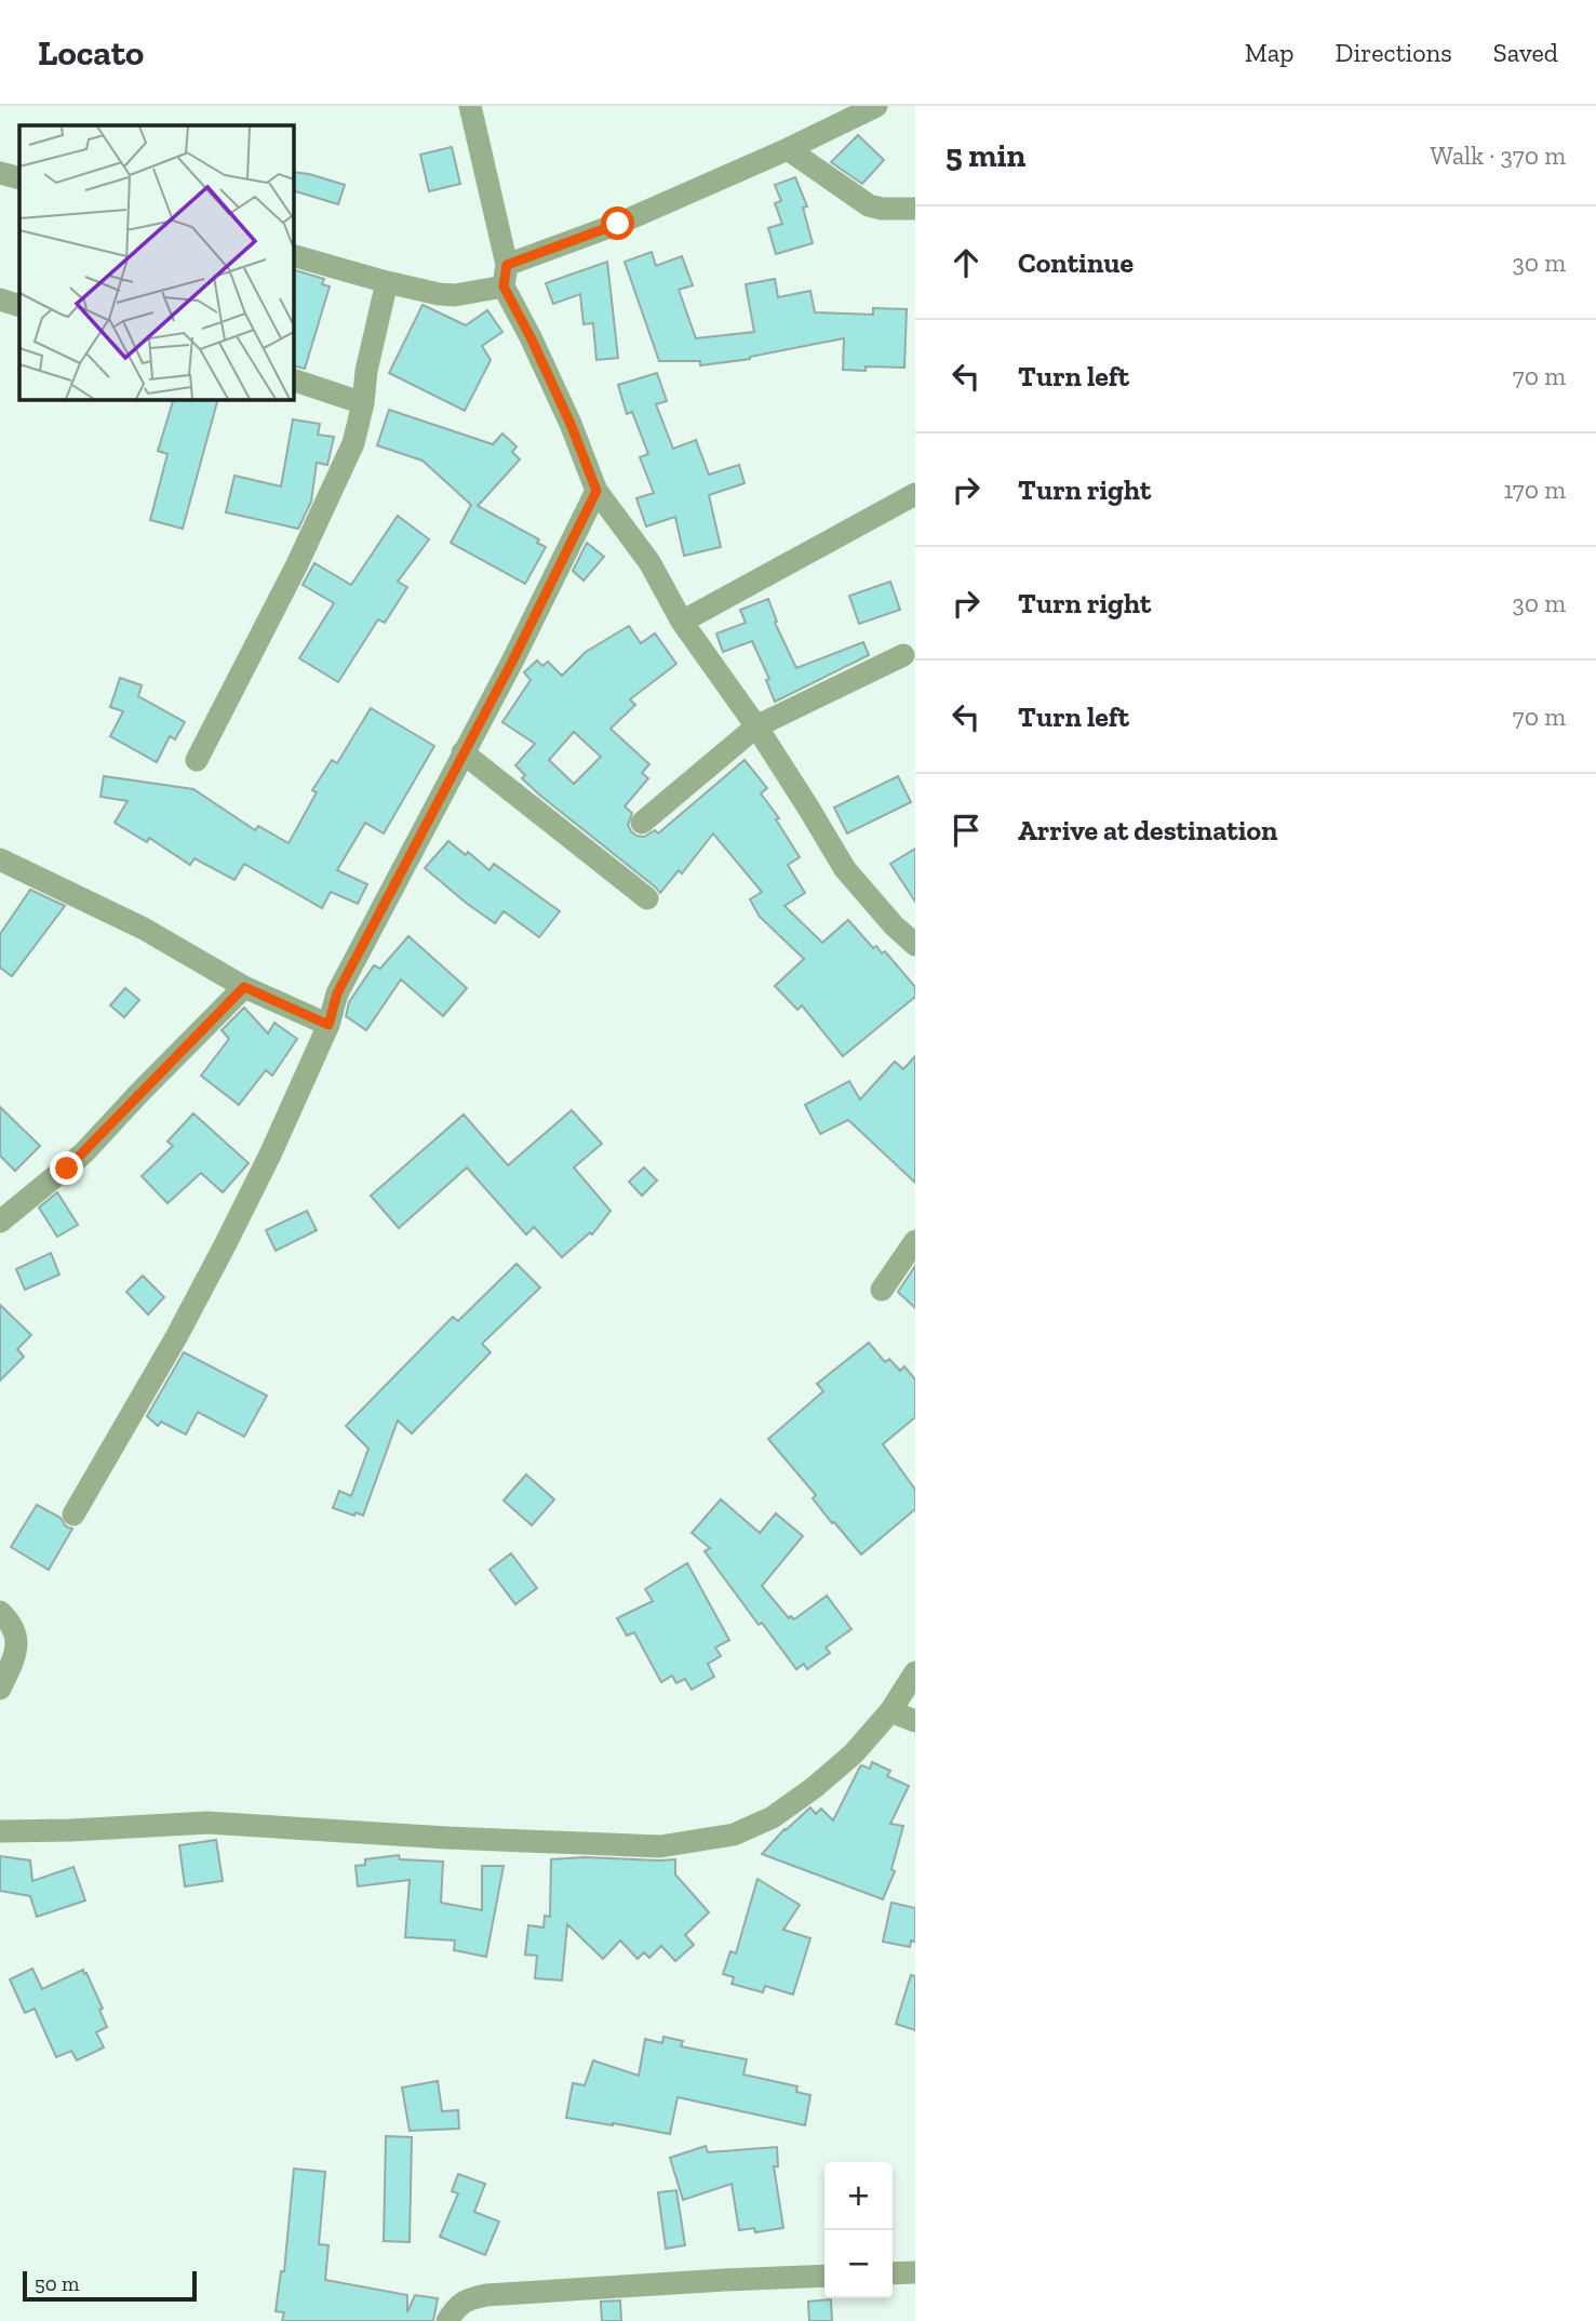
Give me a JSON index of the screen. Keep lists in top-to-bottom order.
{
  "scale_bar": "50 m",
  "page": {
    "header": "Locato",
    "nav": ["Map", "Directions", "Saved"],
    "heading": ["5 min", "Walk · 370 m"],
    "list": [
      ["Continue", "30 m"],
      ["Turn left", "70 m"],
      ["Turn right", "170 m"],
      ["Turn right", "30 m"],
      ["Turn left", "70 m"],
      "Arrive at destination"
    ],
    "map_buttons": ["+", "−"],
    "scale": "50 m"
  }
}
